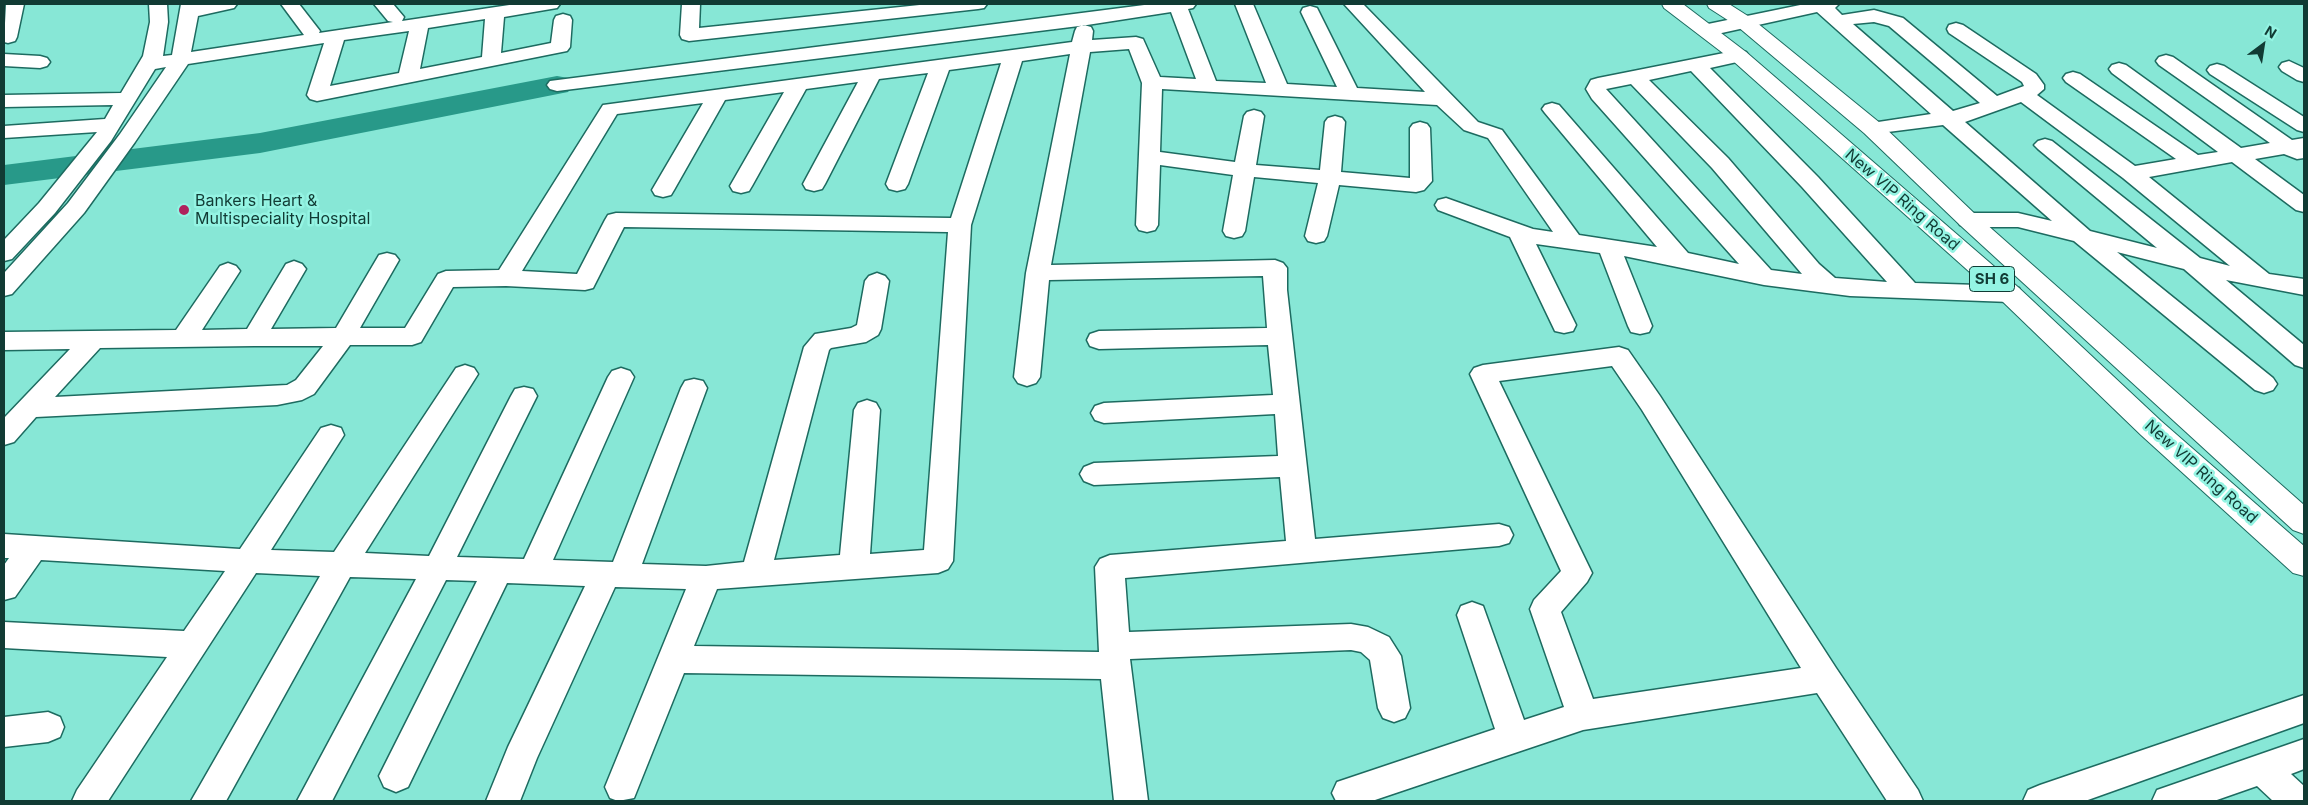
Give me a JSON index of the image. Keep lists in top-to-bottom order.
{
  "streets": {
    "main road": ["New VIP Ring Road", "SH 6"]
  },
  "places": ["Bankers Heart & Multispeciality Hospital"],
  "north": "top right"
}
